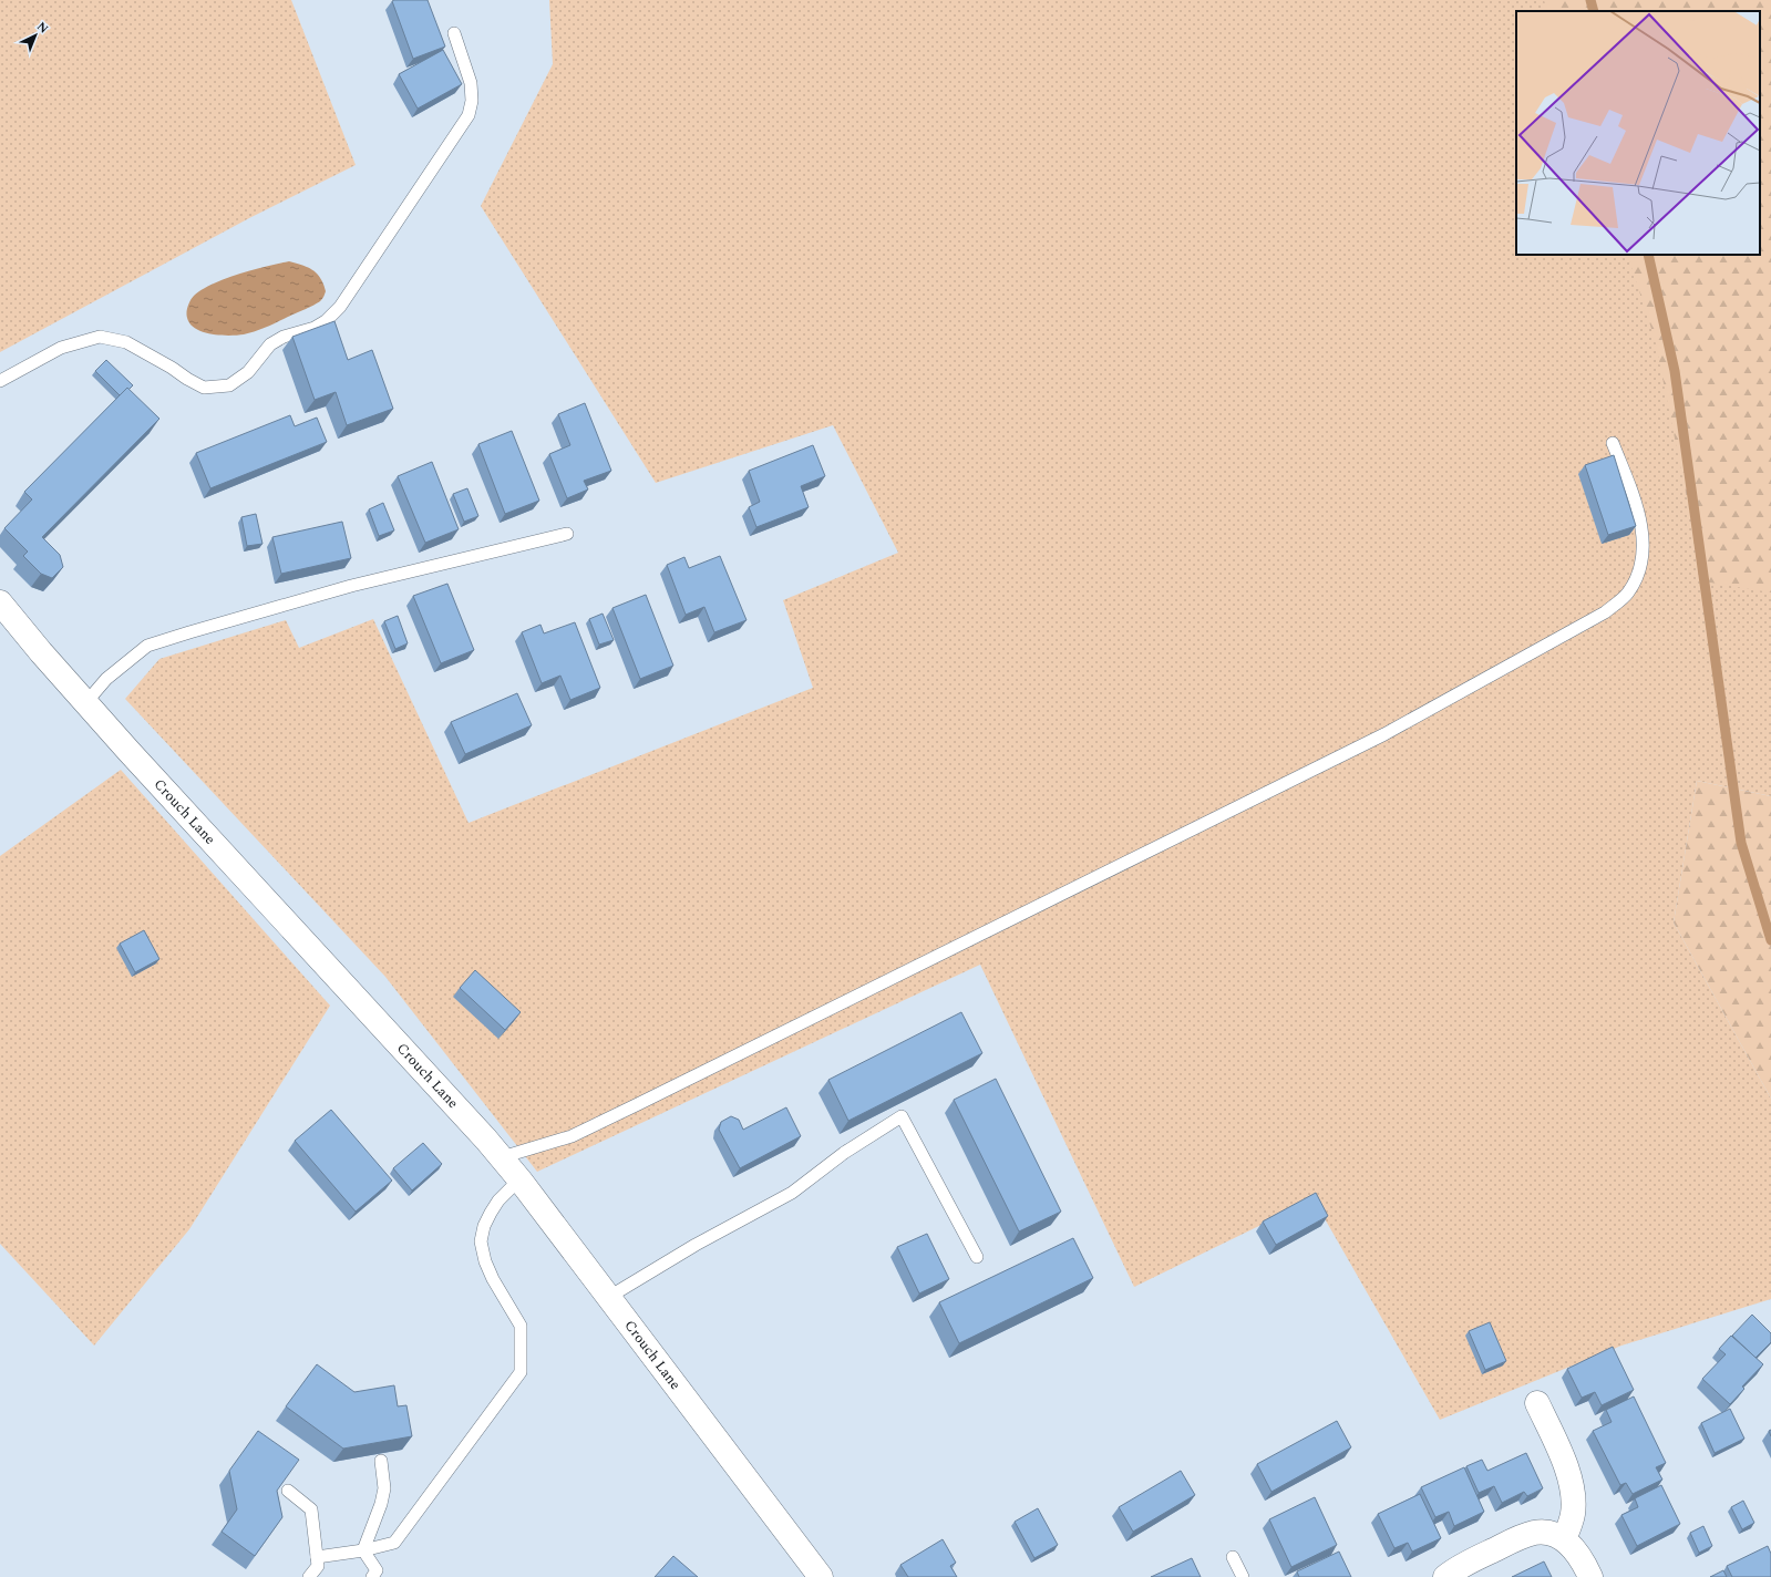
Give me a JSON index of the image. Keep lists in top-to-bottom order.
{
  "streets": {
    "street": ["Crouch Lane"]
  },
  "north": "top right"
}
